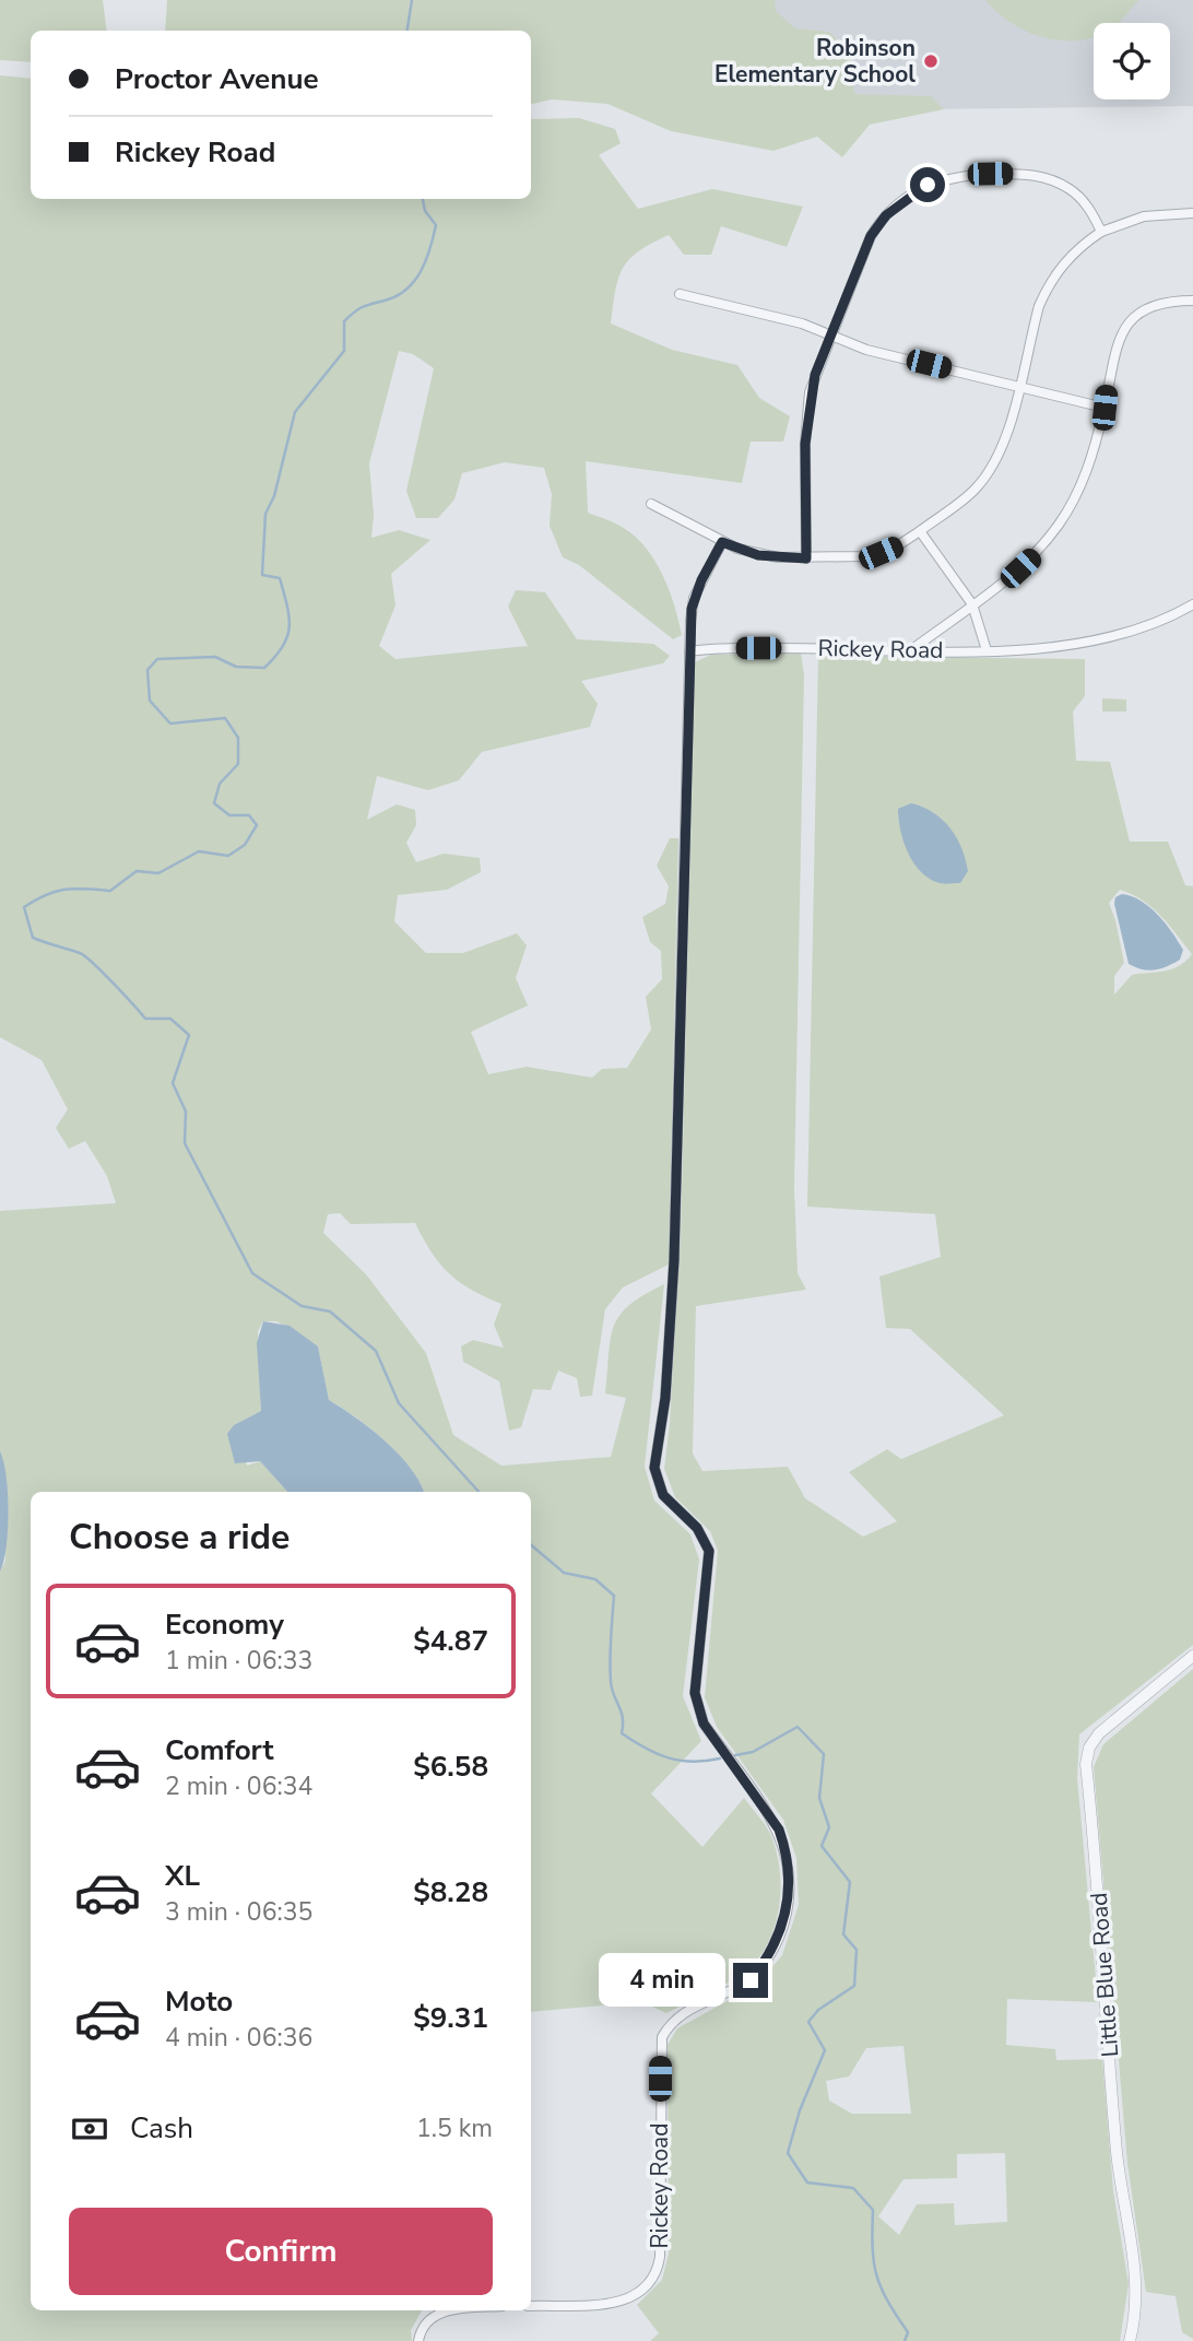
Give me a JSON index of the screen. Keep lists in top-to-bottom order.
{
  "streets": {
    "street": ["Rickey Road", "Little Blue Road"]
  },
  "places": ["Robinson Elementary School"],
  "page": {
    "banner": ["Proctor Avenue", "Rickey Road"],
    "heading": "Choose a ride",
    "list": [
      {
        "name": "Economy",
        "note": "1 min · 06:33",
        "value": "$4.87"
      },
      {
        "name": "Comfort",
        "note": "2 min · 06:34",
        "value": "$6.58"
      },
      {
        "name": "XL",
        "note": "3 min · 06:35",
        "value": "$8.28"
      },
      {
        "name": "Moto",
        "note": "4 min · 06:36",
        "value": "$9.31"
      }
    ],
    "bubble": "4 min",
    "pay": ["Cash", "1.5 km"],
    "buttons": "Confirm"
  }
}
